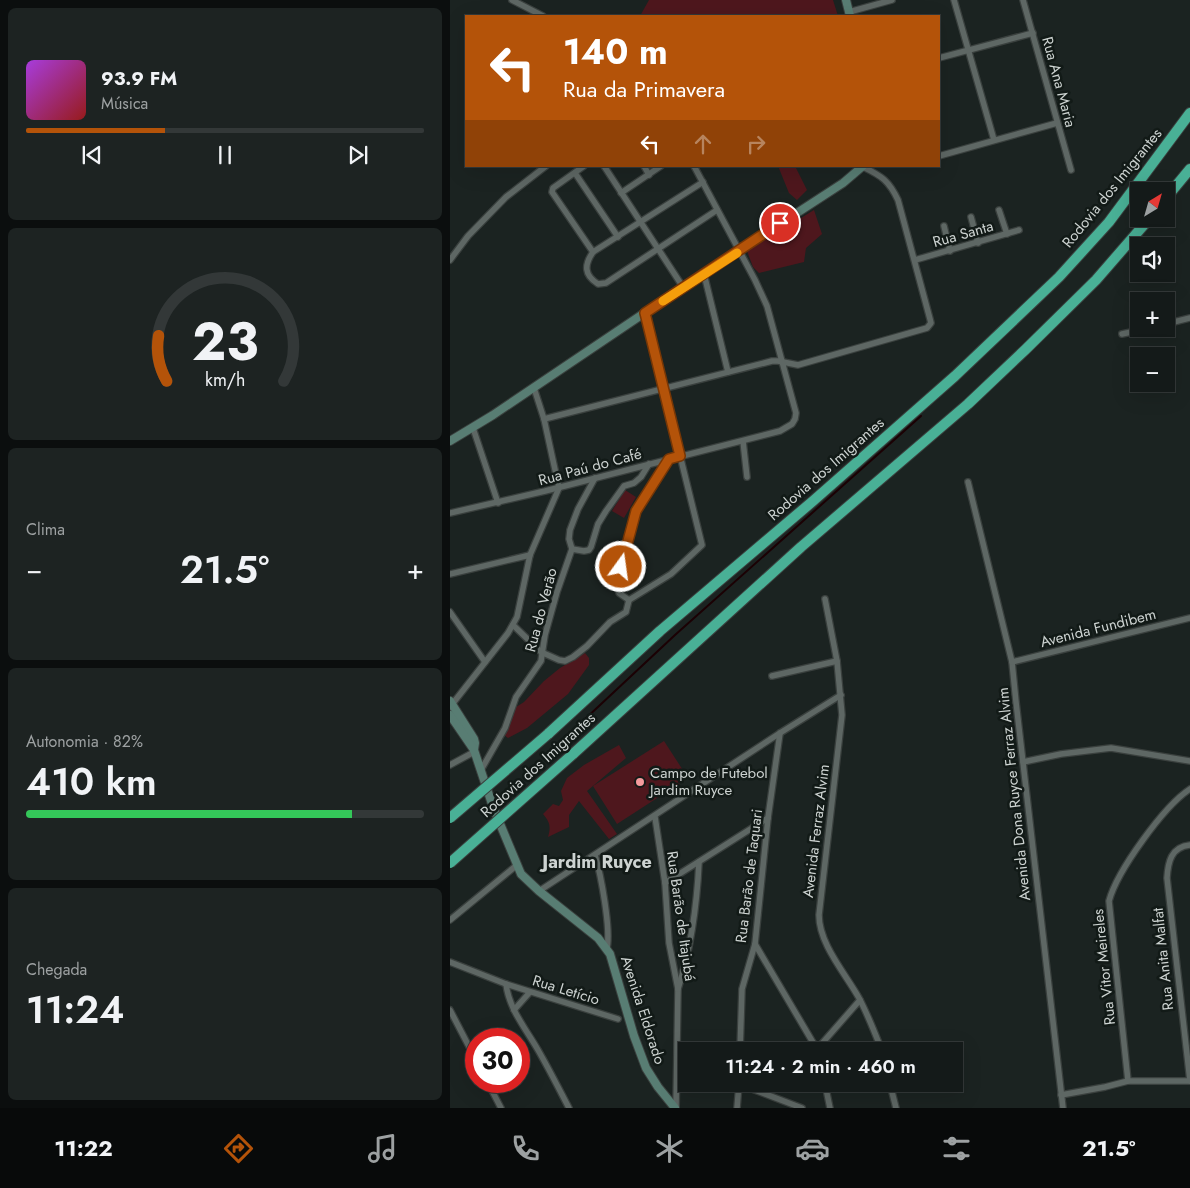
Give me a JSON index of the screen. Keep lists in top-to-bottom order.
{
  "streets": {
    "highway": ["Rodovia dos Imigrantes"],
    "main road": ["Avenida Eldorado"],
    "street": [
      "Rua Ana Maria",
      "Rua Santa",
      "Rua Paú do Café",
      "Rua do Verão",
      "Avenida Fundibem",
      "Avenida Dona Ruyce Ferraz Alvim",
      "Avenida Ferraz Alvim",
      "Rua Barão de Taquari",
      "Rua Barão de Itajubá",
      "Rua Anita Malfat",
      "Rua Vitor Meireles",
      "Rua Letício"
    ]
  },
  "crossings": [
    ["Rua Paú do Café", "Rua do Verão"],
    ["Rua do Verão", "Avenida Eldorado"],
    ["Avenida Fundibem", "Avenida Dona Ruyce Ferraz Alvim"],
    ["Rua Barão de Itajubá", "Avenida Eldorado"]
  ],
  "districts": ["Jardim Ruyce"],
  "places": ["Campo de Futebol Jardim Ruyce"],
  "north": "top right",
  "page": {
    "turn": ["140 m", "Rua da Primavera"],
    "song": ["93.9 FM", "Música"],
    "map_buttons": ["+", "−"],
    "tile": [
      "Clima",
      ["Autonomia · 82%", "410 km"],
      ["Chegada", "11:24"]
    ],
    "heat": ["−", "21.5°", "+"],
    "limit": "30",
    "trip": "11:24 · 2 min · 460 m",
    "tabs": ["11:22", "21.5°"],
    "gauge": ["23", "km/h"]
  }
}
